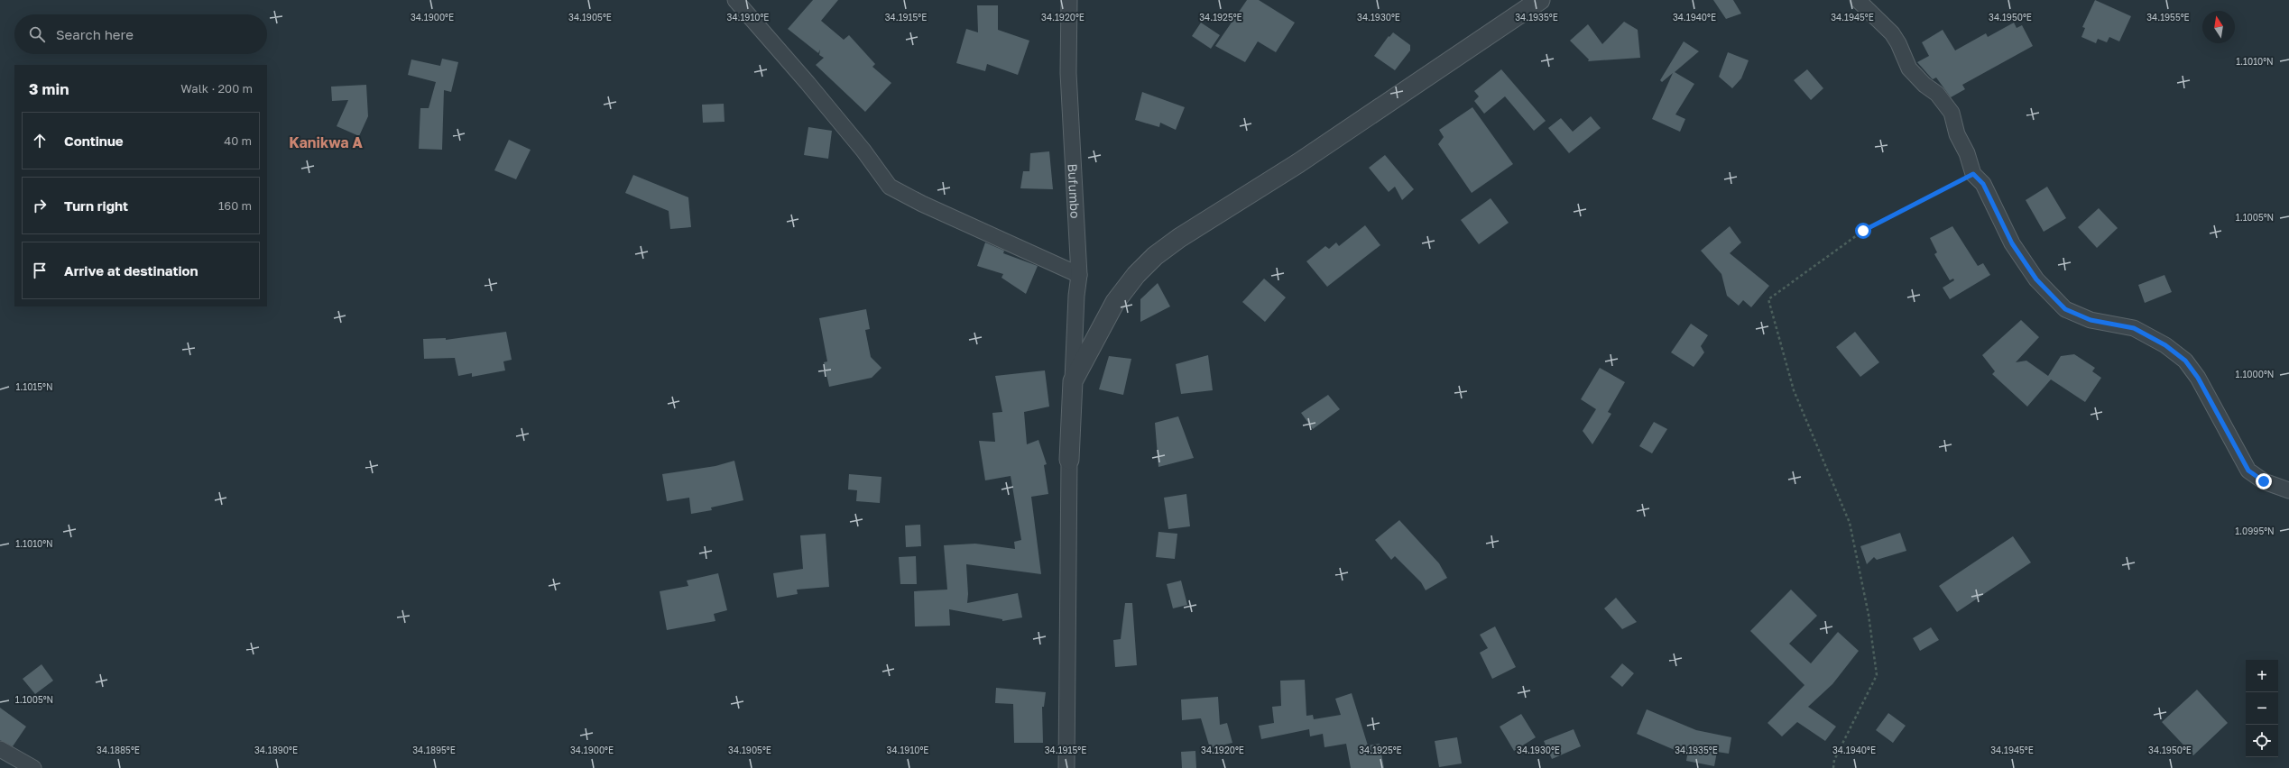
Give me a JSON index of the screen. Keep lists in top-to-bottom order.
{
  "streets": {
    "street": ["Bufumbo"]
  },
  "districts": ["Kanikwa A"],
  "north": "top",
  "page": {
    "search": "Search here",
    "heading": ["3 min", "Walk · 200 m"],
    "list": [
      ["Continue", "40 m"],
      ["Turn right", "160 m"],
      "Arrive at destination"
    ],
    "map_buttons": ["+", "−"]
  },
  "coordinates": [
    "34.1900°E",
    "34.1905°E",
    "34.1910°E",
    "34.1915°E",
    "34.1920°E",
    "34.1925°E",
    "34.1930°E",
    "34.1935°E",
    "34.1940°E",
    "34.1945°E",
    "34.1950°E",
    "34.1955°E",
    "1.1010°N",
    "1.1005°N",
    "1.1000°N",
    "1.1015°N",
    "1.0995°N",
    "34.1885°E",
    "34.1890°E",
    "34.1895°E"
  ]
}
